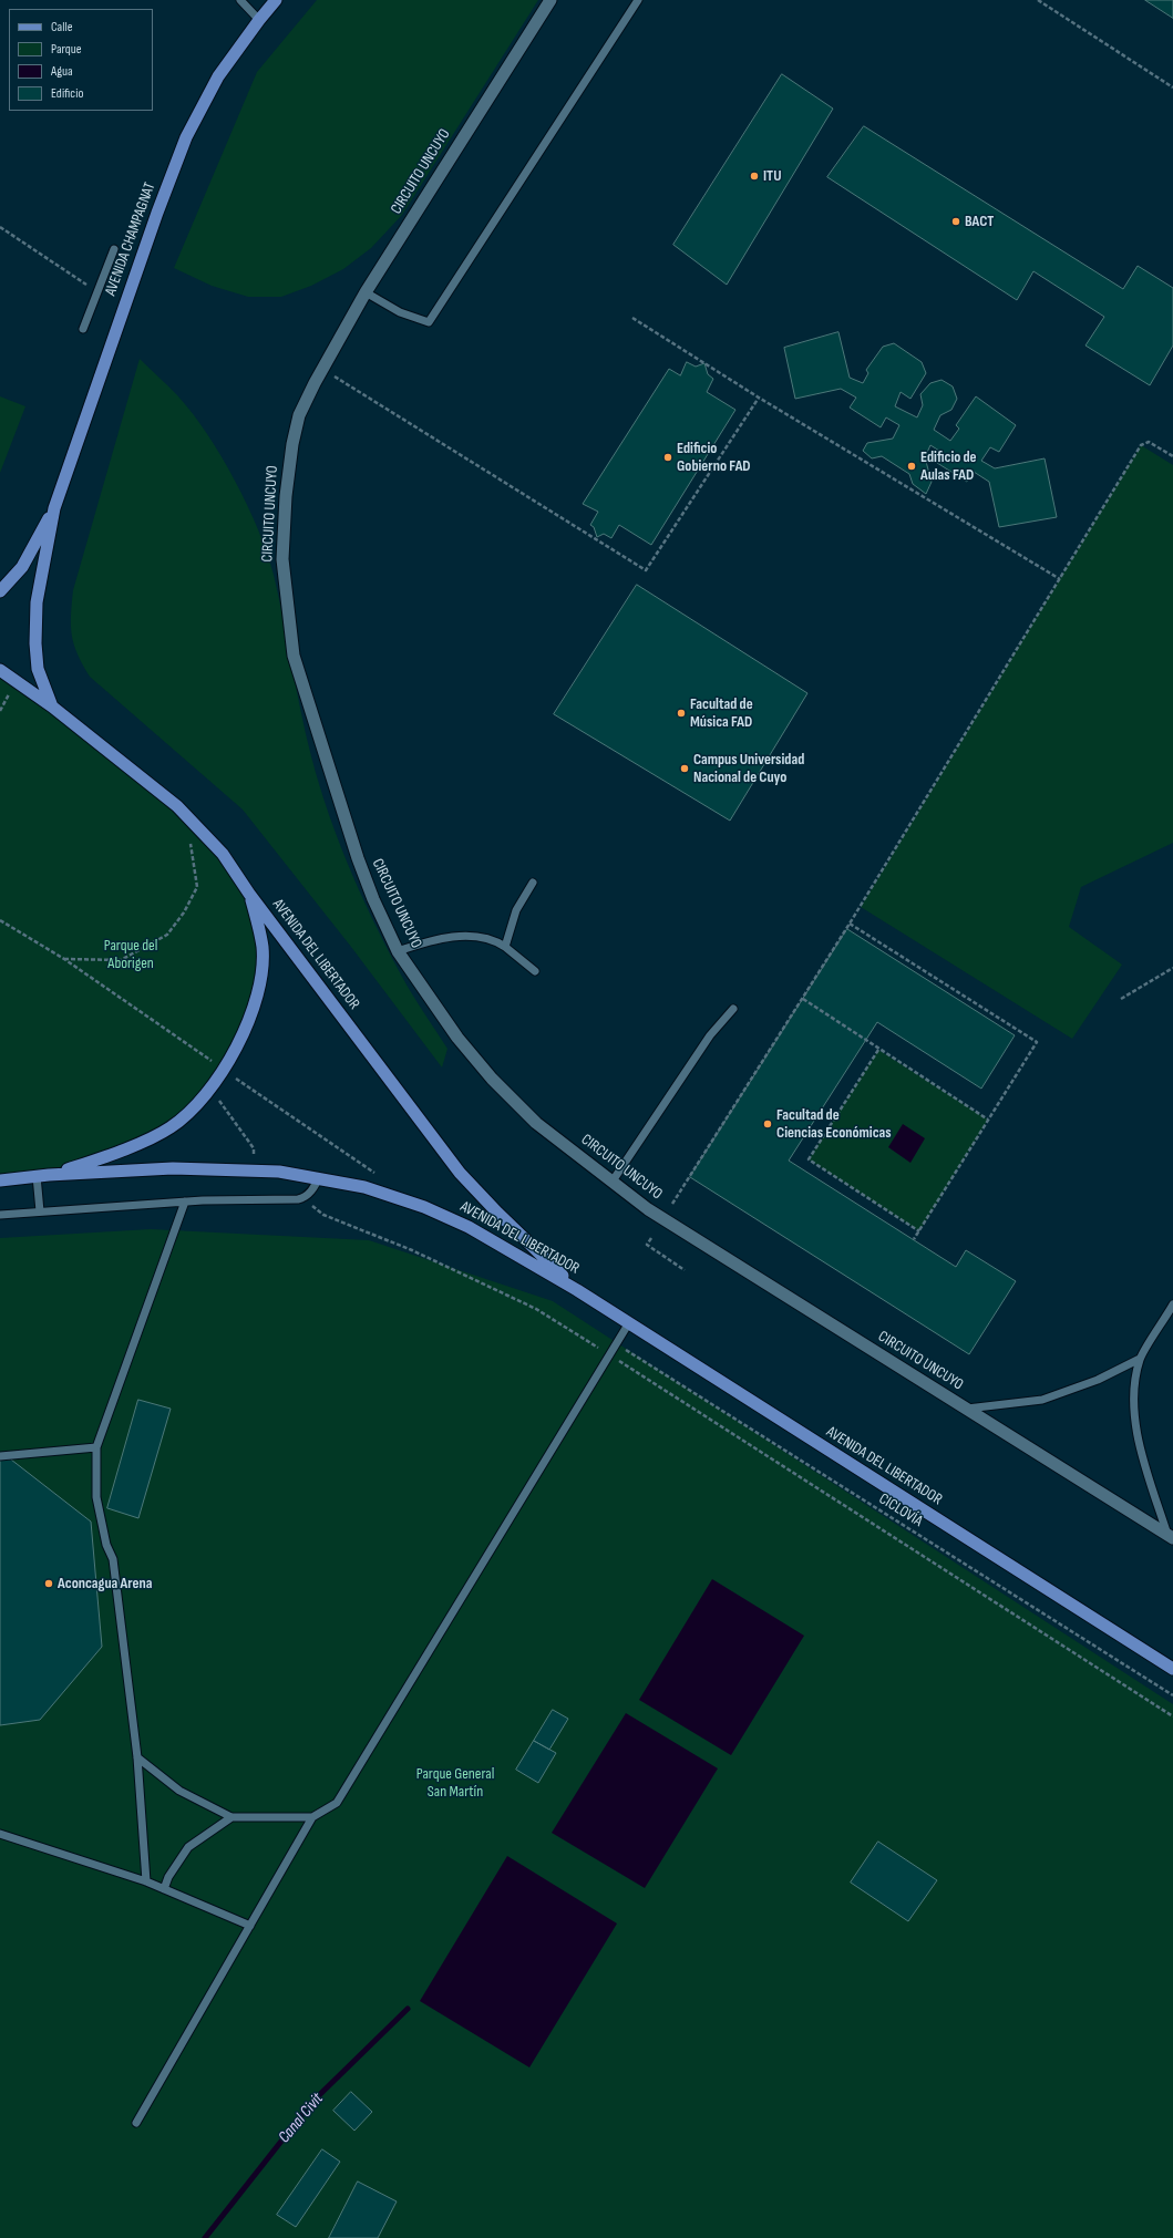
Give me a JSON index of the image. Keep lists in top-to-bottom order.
{
  "streets": {
    "main road": ["AVENIDA CHAMPAGNAT", "AVENIDA DEL LIBERTADOR"],
    "street": ["CIRCUITO UNCUYO"],
    "path": ["CICLOVÍA"]
  },
  "crossings": [
    ["AVENIDA CHAMPAGNAT", "AVENIDA DEL LIBERTADOR"]
  ],
  "water": ["Canal Civit"],
  "parks": ["Parque del Aborigen", "Parque General San Martín"],
  "places": [
    "ITU",
    "BACT",
    "Edificio Gobierno FAD",
    "Edificio de Aulas FAD",
    "Facultad de Música FAD",
    "Campus Universidad Nacional de Cuyo",
    "Facultad de Ciencias Económicas",
    "Aconcagua Arena"
  ],
  "legend": [
    "Calle",
    "Parque",
    "Agua",
    "Edificio"
  ]
}
